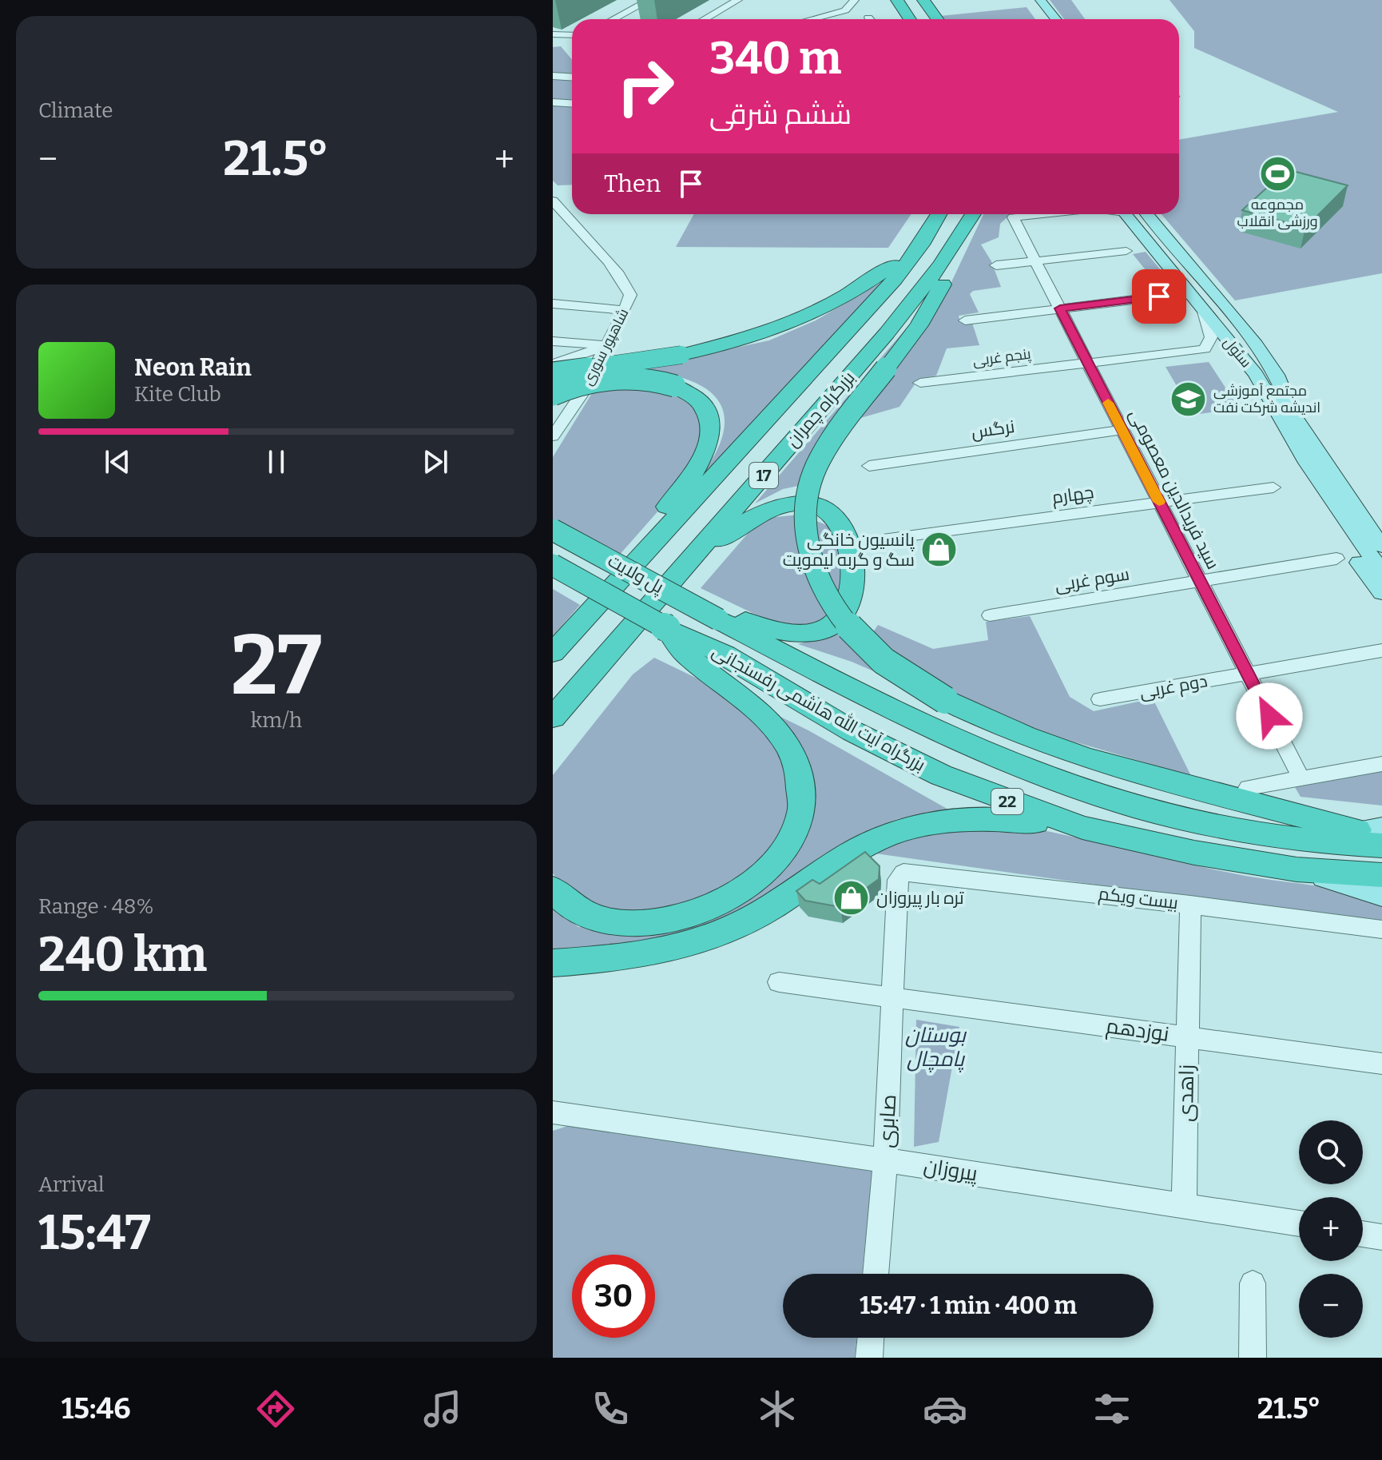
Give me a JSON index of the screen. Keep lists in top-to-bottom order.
{
  "streets": {
    "highway": [
      "بزرگراه چمران",
      "17",
      "پل ولایت",
      "بزرگراه آیت الله هاشمی رفسنجانی",
      "22"
    ],
    "main road": ["سئول"],
    "street": [
      "شاهپور سوری",
      "پنجم غربی",
      "نرگس",
      "سید فریدالدین معصومی",
      "چهارم",
      "سوم غربی",
      "دوم غربی",
      "بیست ویکم",
      "نوزدهم",
      "زاهدی",
      "صابری",
      "پیروزان"
    ]
  },
  "crossings": [
    ["سئول", "پنجم غربی"],
    ["پنجم غربی", "سید فریدالدین معصومی"],
    ["نرگس", "سید فریدالدین معصومی"],
    ["سید فریدالدین معصومی", "چهارم"],
    ["سید فریدالدین معصومی", "سوم غربی"],
    ["سید فریدالدین معصومی", "دوم غربی"],
    ["پل ولایت", "بزرگراه آیت الله هاشمی رفسنجانی"],
    ["بیست ویکم", "زاهدی"],
    ["بیست ویکم", "صابری"],
    ["نوزدهم", "زاهدی"],
    ["نوزدهم", "صابری"],
    ["زاهدی", "پیروزان"],
    ["صابری", "پیروزان"]
  ],
  "parks": ["بوستان پامچال"],
  "places": {
    "sports": ["مجموعه ورزشی انقلاب"],
    "school or university": ["مجتمع آموزشی اندیشه شرکت نفت"],
    "shop": ["پانسیون خانگی سگ و گربه لیموپت", "تره بار پیروزان"]
  },
  "page": {
    "tile": [
      "Climate",
      ["27", "km/h"],
      ["Range · 48%", "240 km"],
      ["Arrival", "15:47"]
    ],
    "turn": ["340 m", "ششم شرقی"],
    "heat": ["−", "21.5°", "+"],
    "then": "Then",
    "song": ["Neon Rain", "Kite Club"],
    "map_buttons": ["+", "−"],
    "limit": "30",
    "trip": "15:47 · 1 min · 400 m",
    "tabs": ["15:46", "21.5°"]
  }
}
